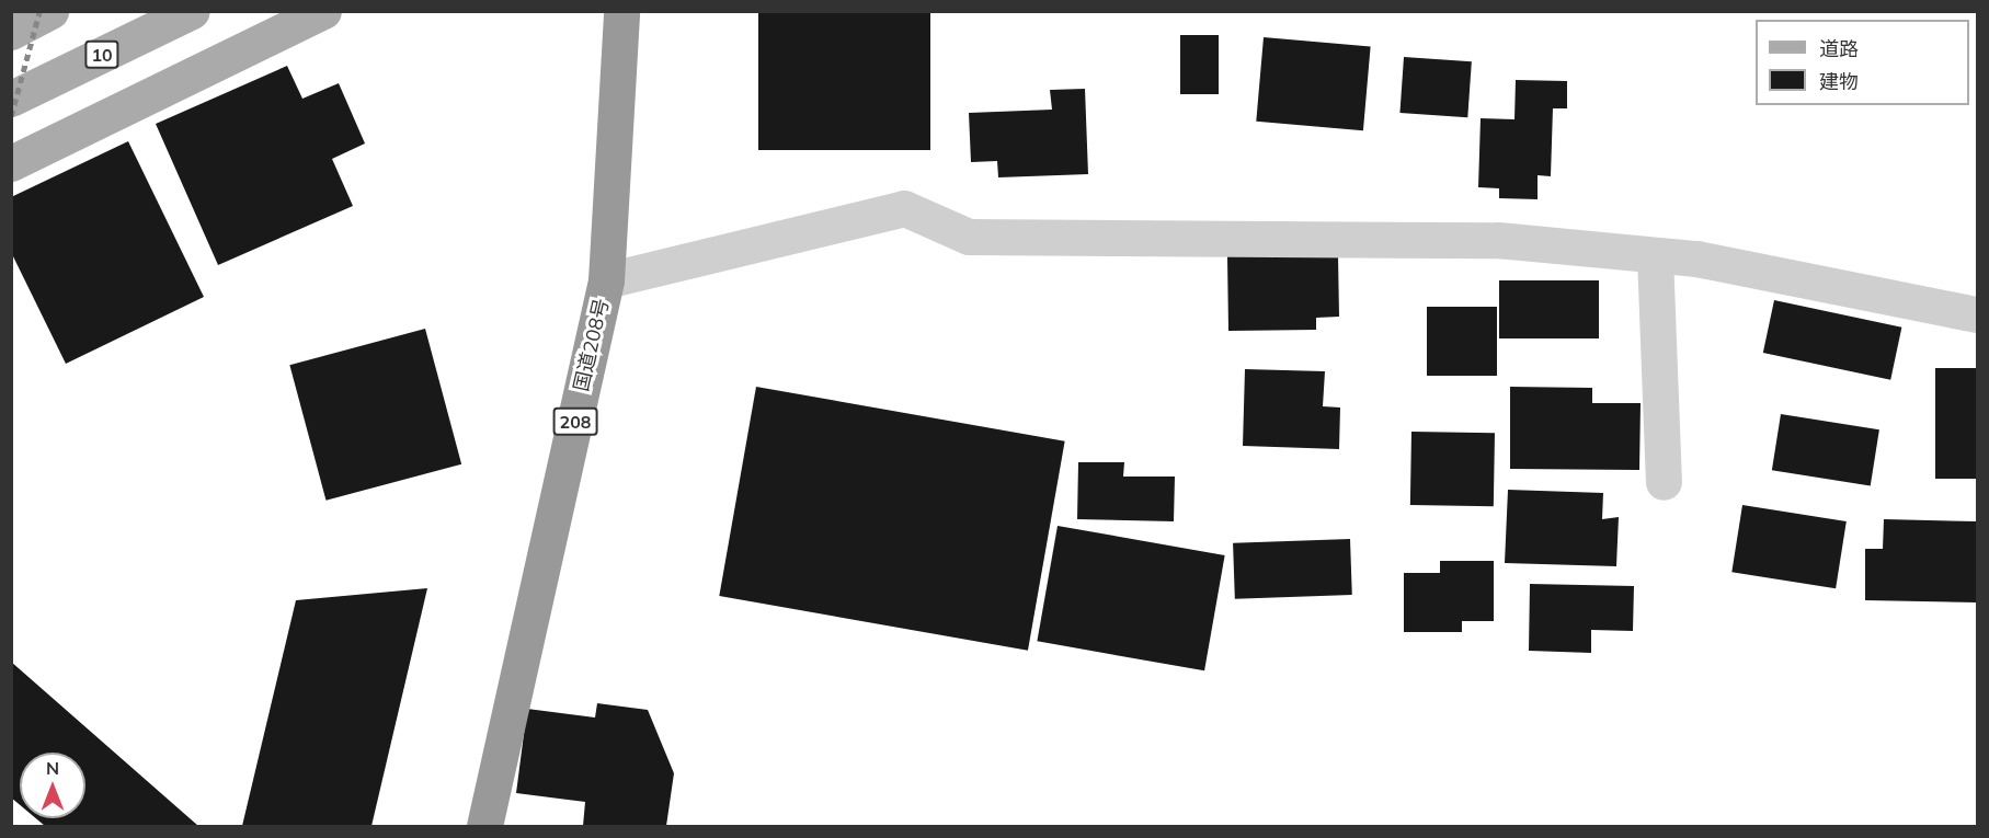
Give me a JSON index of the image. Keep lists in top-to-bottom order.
{
  "streets": {
    "highway": ["国道208号", "208"],
    "main road": ["10"]
  },
  "legend": ["道路", "建物"],
  "north": "top"
}
